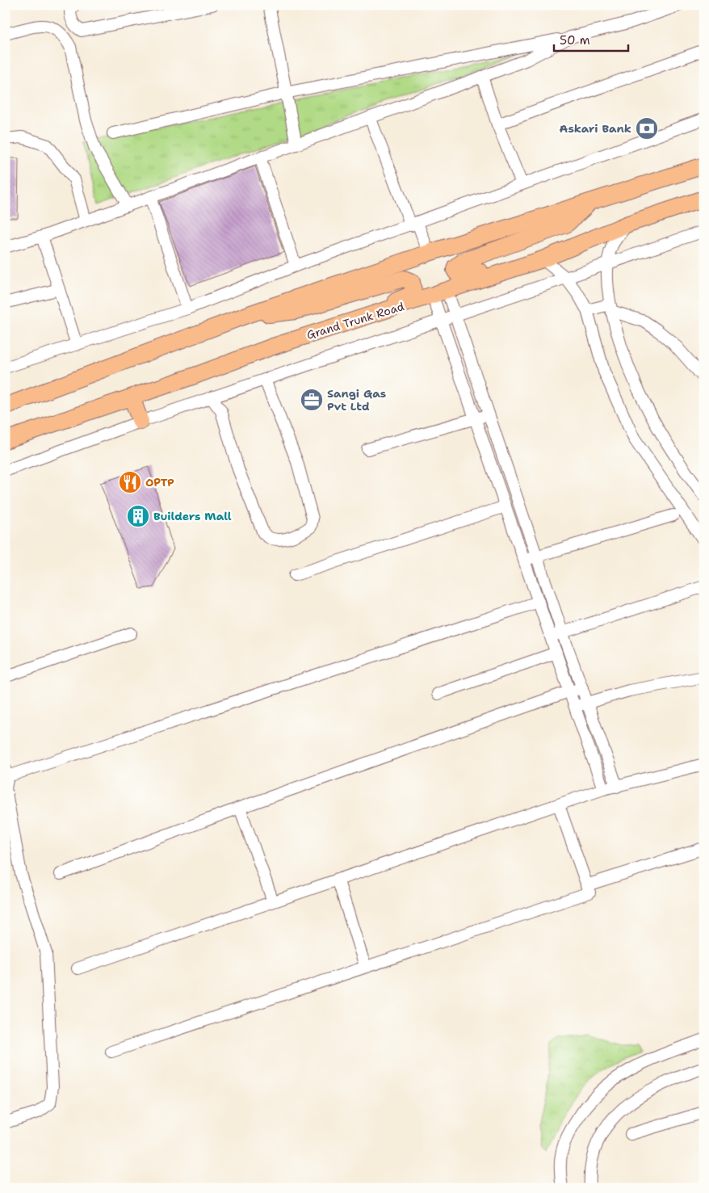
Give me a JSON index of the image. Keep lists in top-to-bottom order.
{
  "streets": {
    "highway": ["Grand Trunk Road"]
  },
  "places": {
    "bank": ["Askari Bank"],
    "office": ["Sangi Gas Pvt Ltd"],
    "restaurant": ["OPTP"],
    "building": ["Builders Mall"]
  },
  "scale_bar": "50 m"
}
